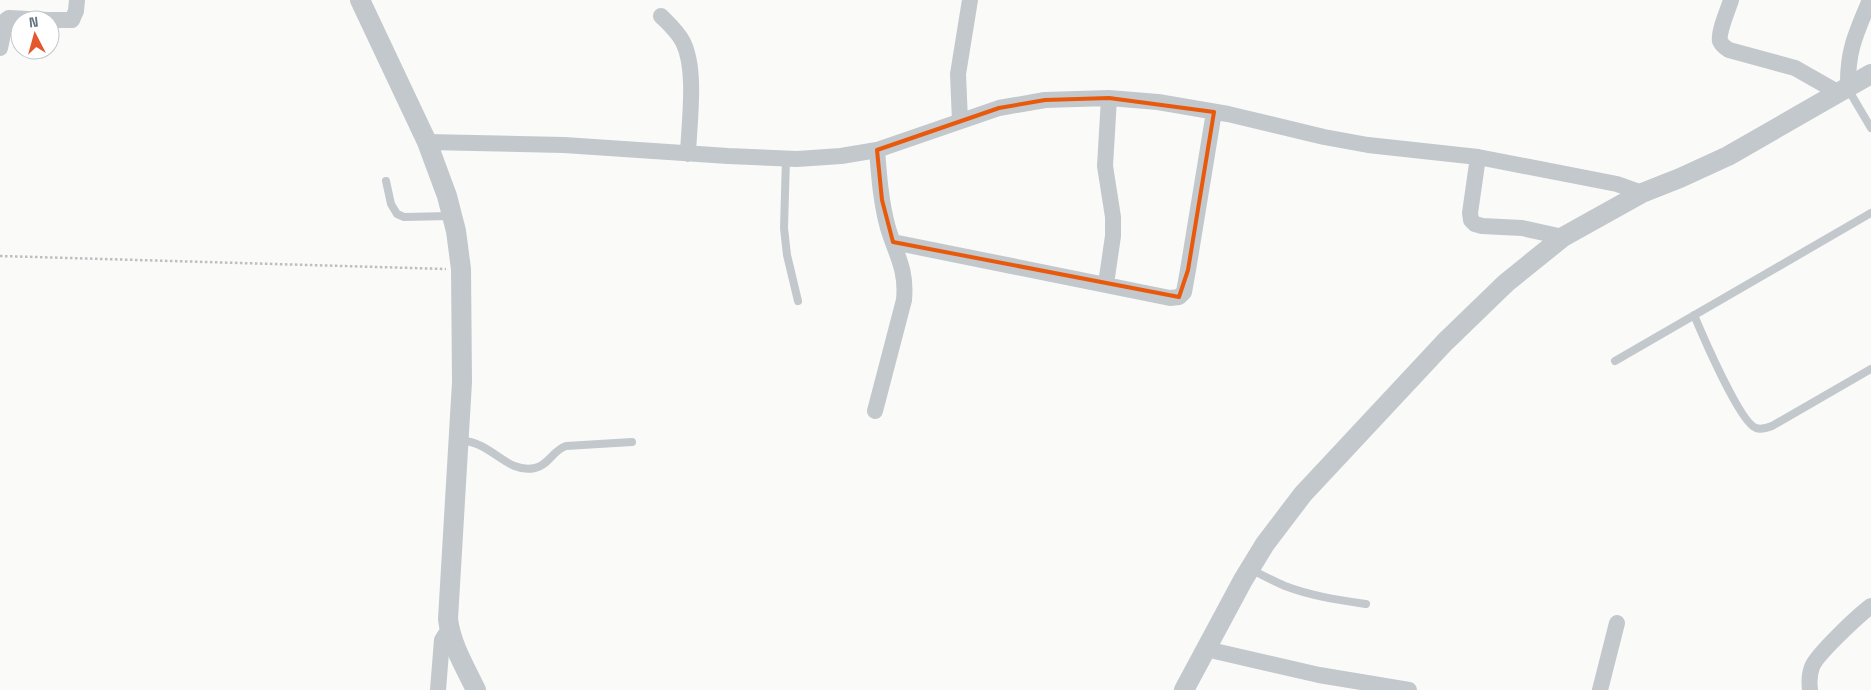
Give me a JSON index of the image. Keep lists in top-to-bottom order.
{
  "north": "top"
}
